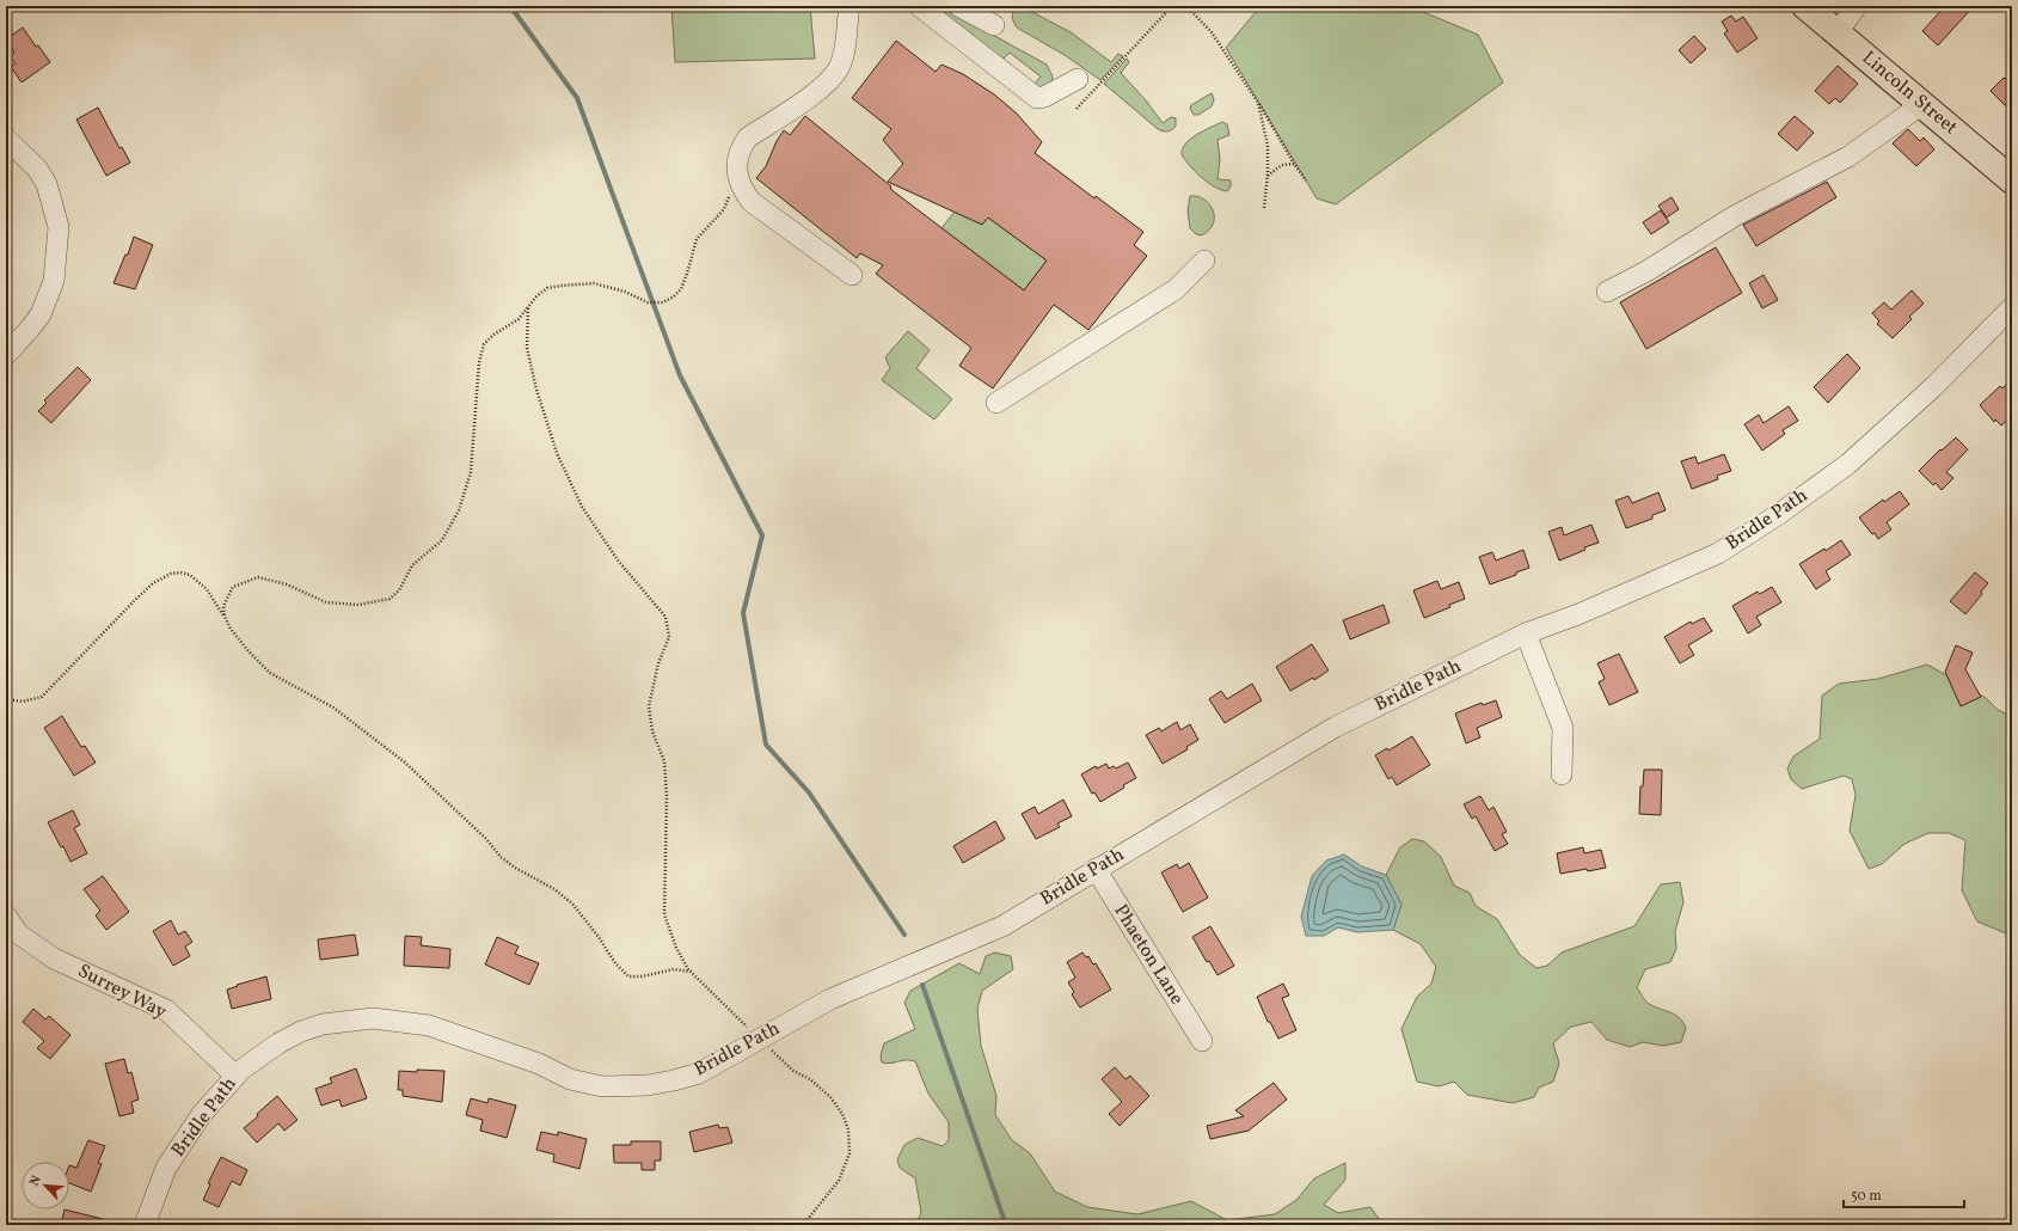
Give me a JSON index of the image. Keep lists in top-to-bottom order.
{
  "streets": {
    "main road": ["Lincoln Street"],
    "street": ["Bridle Path", "Phaeton Lane", "Surrey Way"]
  },
  "crossings": [
    ["Bridle Path", "Phaeton Lane"],
    ["Bridle Path", "Surrey Way"]
  ],
  "scale_bar": "50 m",
  "north": "top left"
}
